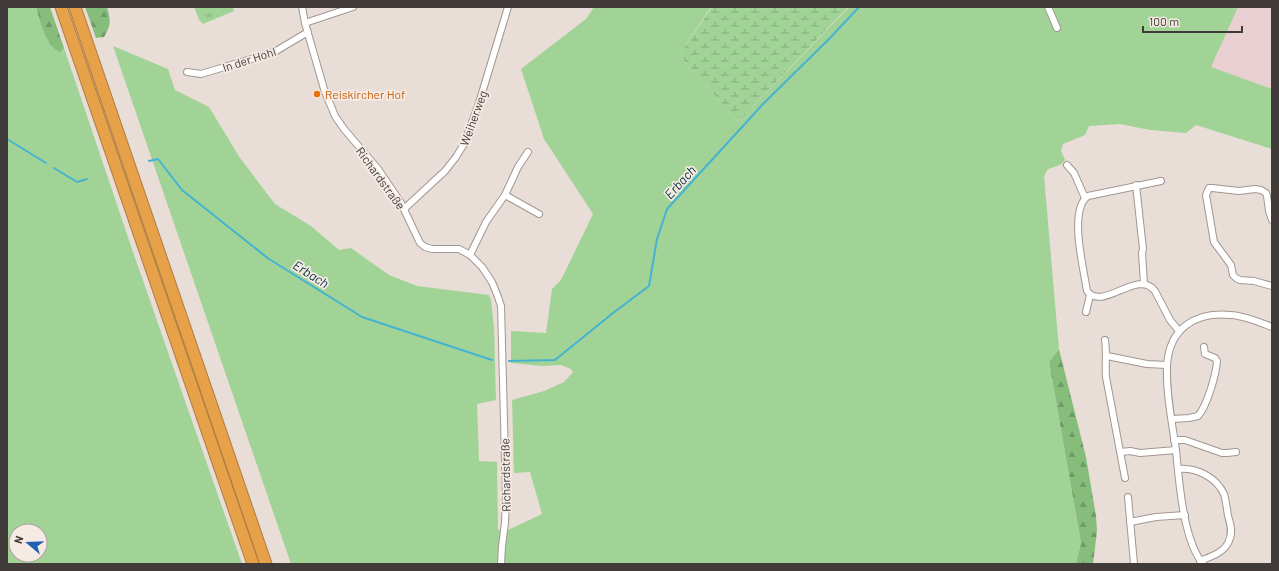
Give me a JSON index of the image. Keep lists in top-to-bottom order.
{
  "streets": {
    "street": ["In der Hohl", "Weiherweg", "Richardstraße"]
  },
  "crossings": [
    ["In der Hohl", "Richardstraße"],
    ["Weiherweg", "Richardstraße"]
  ],
  "water": ["Erbach"],
  "places": ["Reiskircher Hof"],
  "scale_bar": "100 m",
  "north": "left"
}
